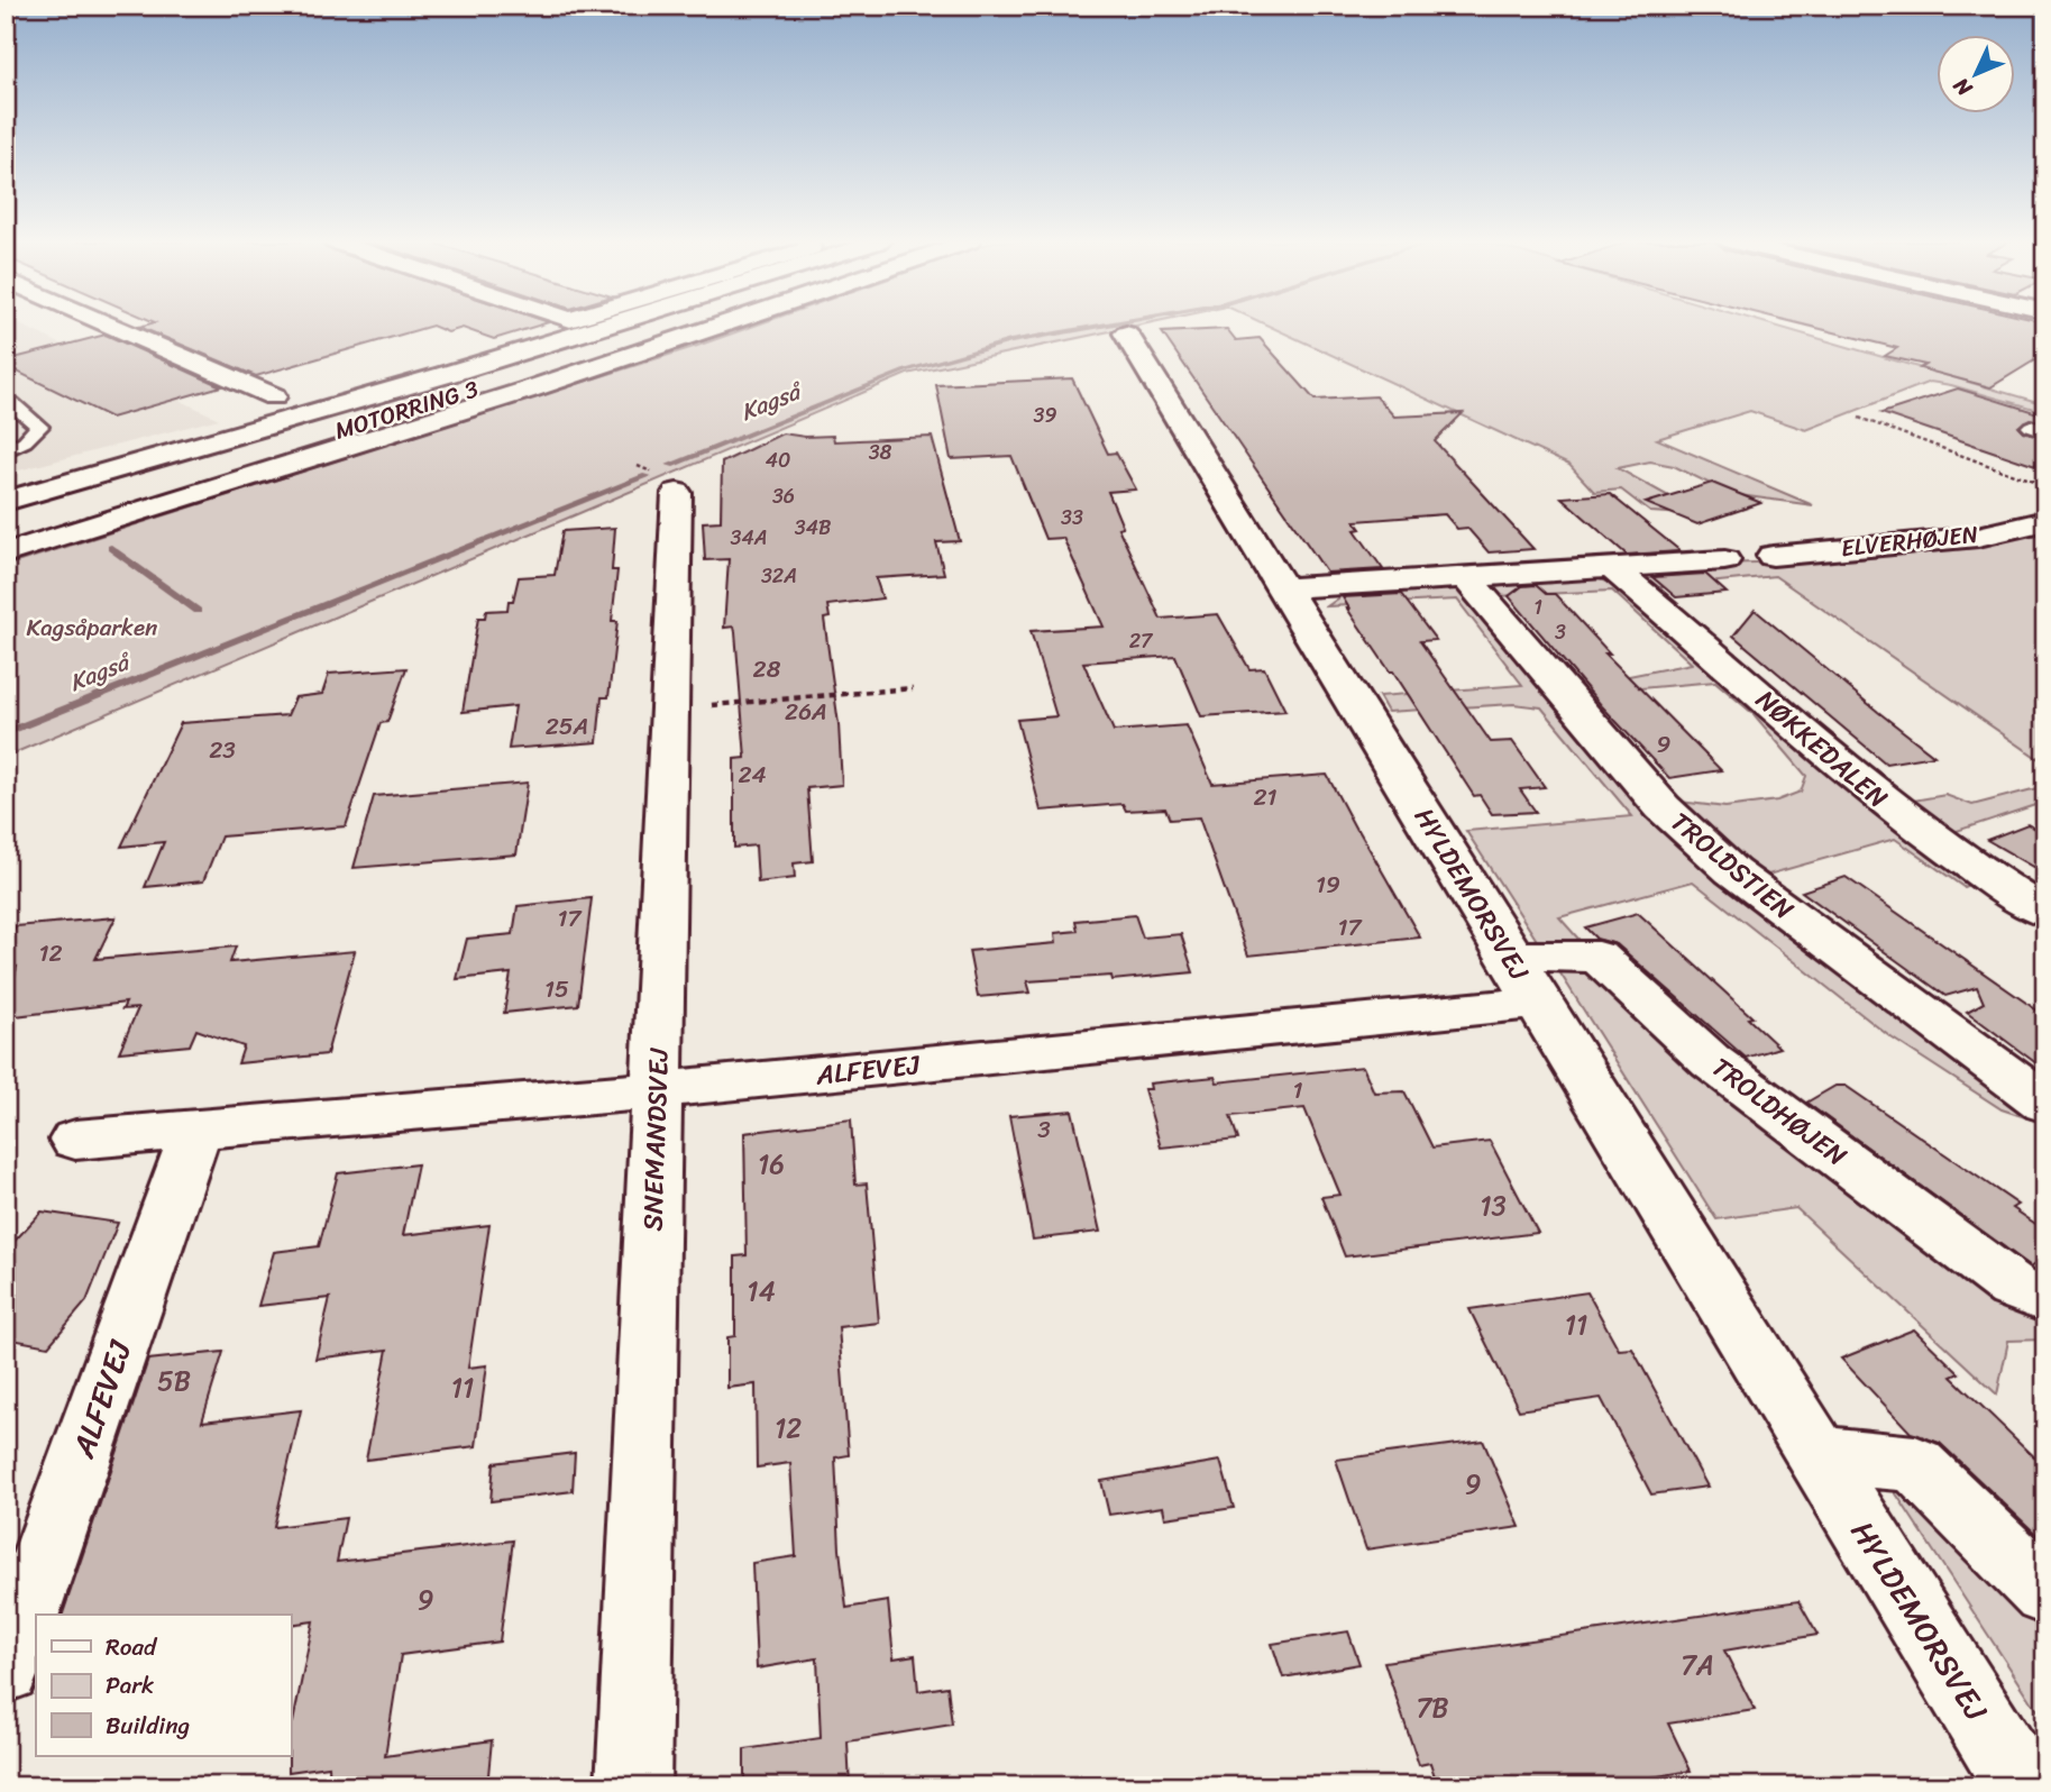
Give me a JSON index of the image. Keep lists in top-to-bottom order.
{
  "streets": {
    "main road": [
      "MOTORRING 3",
      "ELVERHØJEN",
      "NØKKEDALEN",
      "TROLDSTIEN",
      "HYLDEMORSVEJ",
      "ALFEVEJ",
      "TROLDHØJEN",
      "SNEMANDSVEJ"
    ]
  },
  "crossings": [
    ["HYLDEMORSVEJ", "ALFEVEJ"],
    ["HYLDEMORSVEJ", "TROLDHØJEN"],
    ["ALFEVEJ", "SNEMANDSVEJ"]
  ],
  "water": ["Kagså"],
  "parks": ["Kagsåparken"],
  "house_numbers": [
    "39",
    "38",
    "40",
    "36",
    "33",
    "34B",
    "34A",
    "32A",
    "1",
    "3",
    "27",
    "28",
    "26A",
    "25A",
    "9",
    "23",
    "24",
    "21",
    "19",
    "17",
    "17",
    "12",
    "15",
    "1",
    "3",
    "16",
    "13",
    "14",
    "11",
    "5B",
    "11",
    "12",
    "9",
    "9",
    "7A",
    "7B"
  ],
  "legend": ["Road", "Park", "Building"],
  "north": "bottom left"
}
